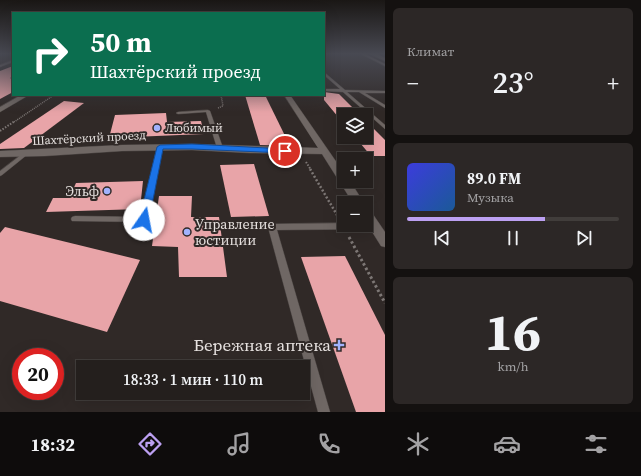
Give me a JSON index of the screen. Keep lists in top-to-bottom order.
{
  "streets": {
    "street": ["Шахтёрский проезд"]
  },
  "places": {
    "other": ["Любимый", "Эльф", "Управление юстиции"],
    "health": ["Бережная аптека"]
  },
  "page": {
    "tile": [
      "Климат",
      ["16", "km/h"]
    ],
    "turn": ["50 m", "Шахтёрский проезд"],
    "heat": ["−", "23°", "+"],
    "map_buttons": ["+", "−"],
    "song": ["89.0 FM", "Музыка"],
    "limit": "20",
    "trip": "18:33 · 1 мин · 110 m",
    "tabs": "18:32"
  }
}
